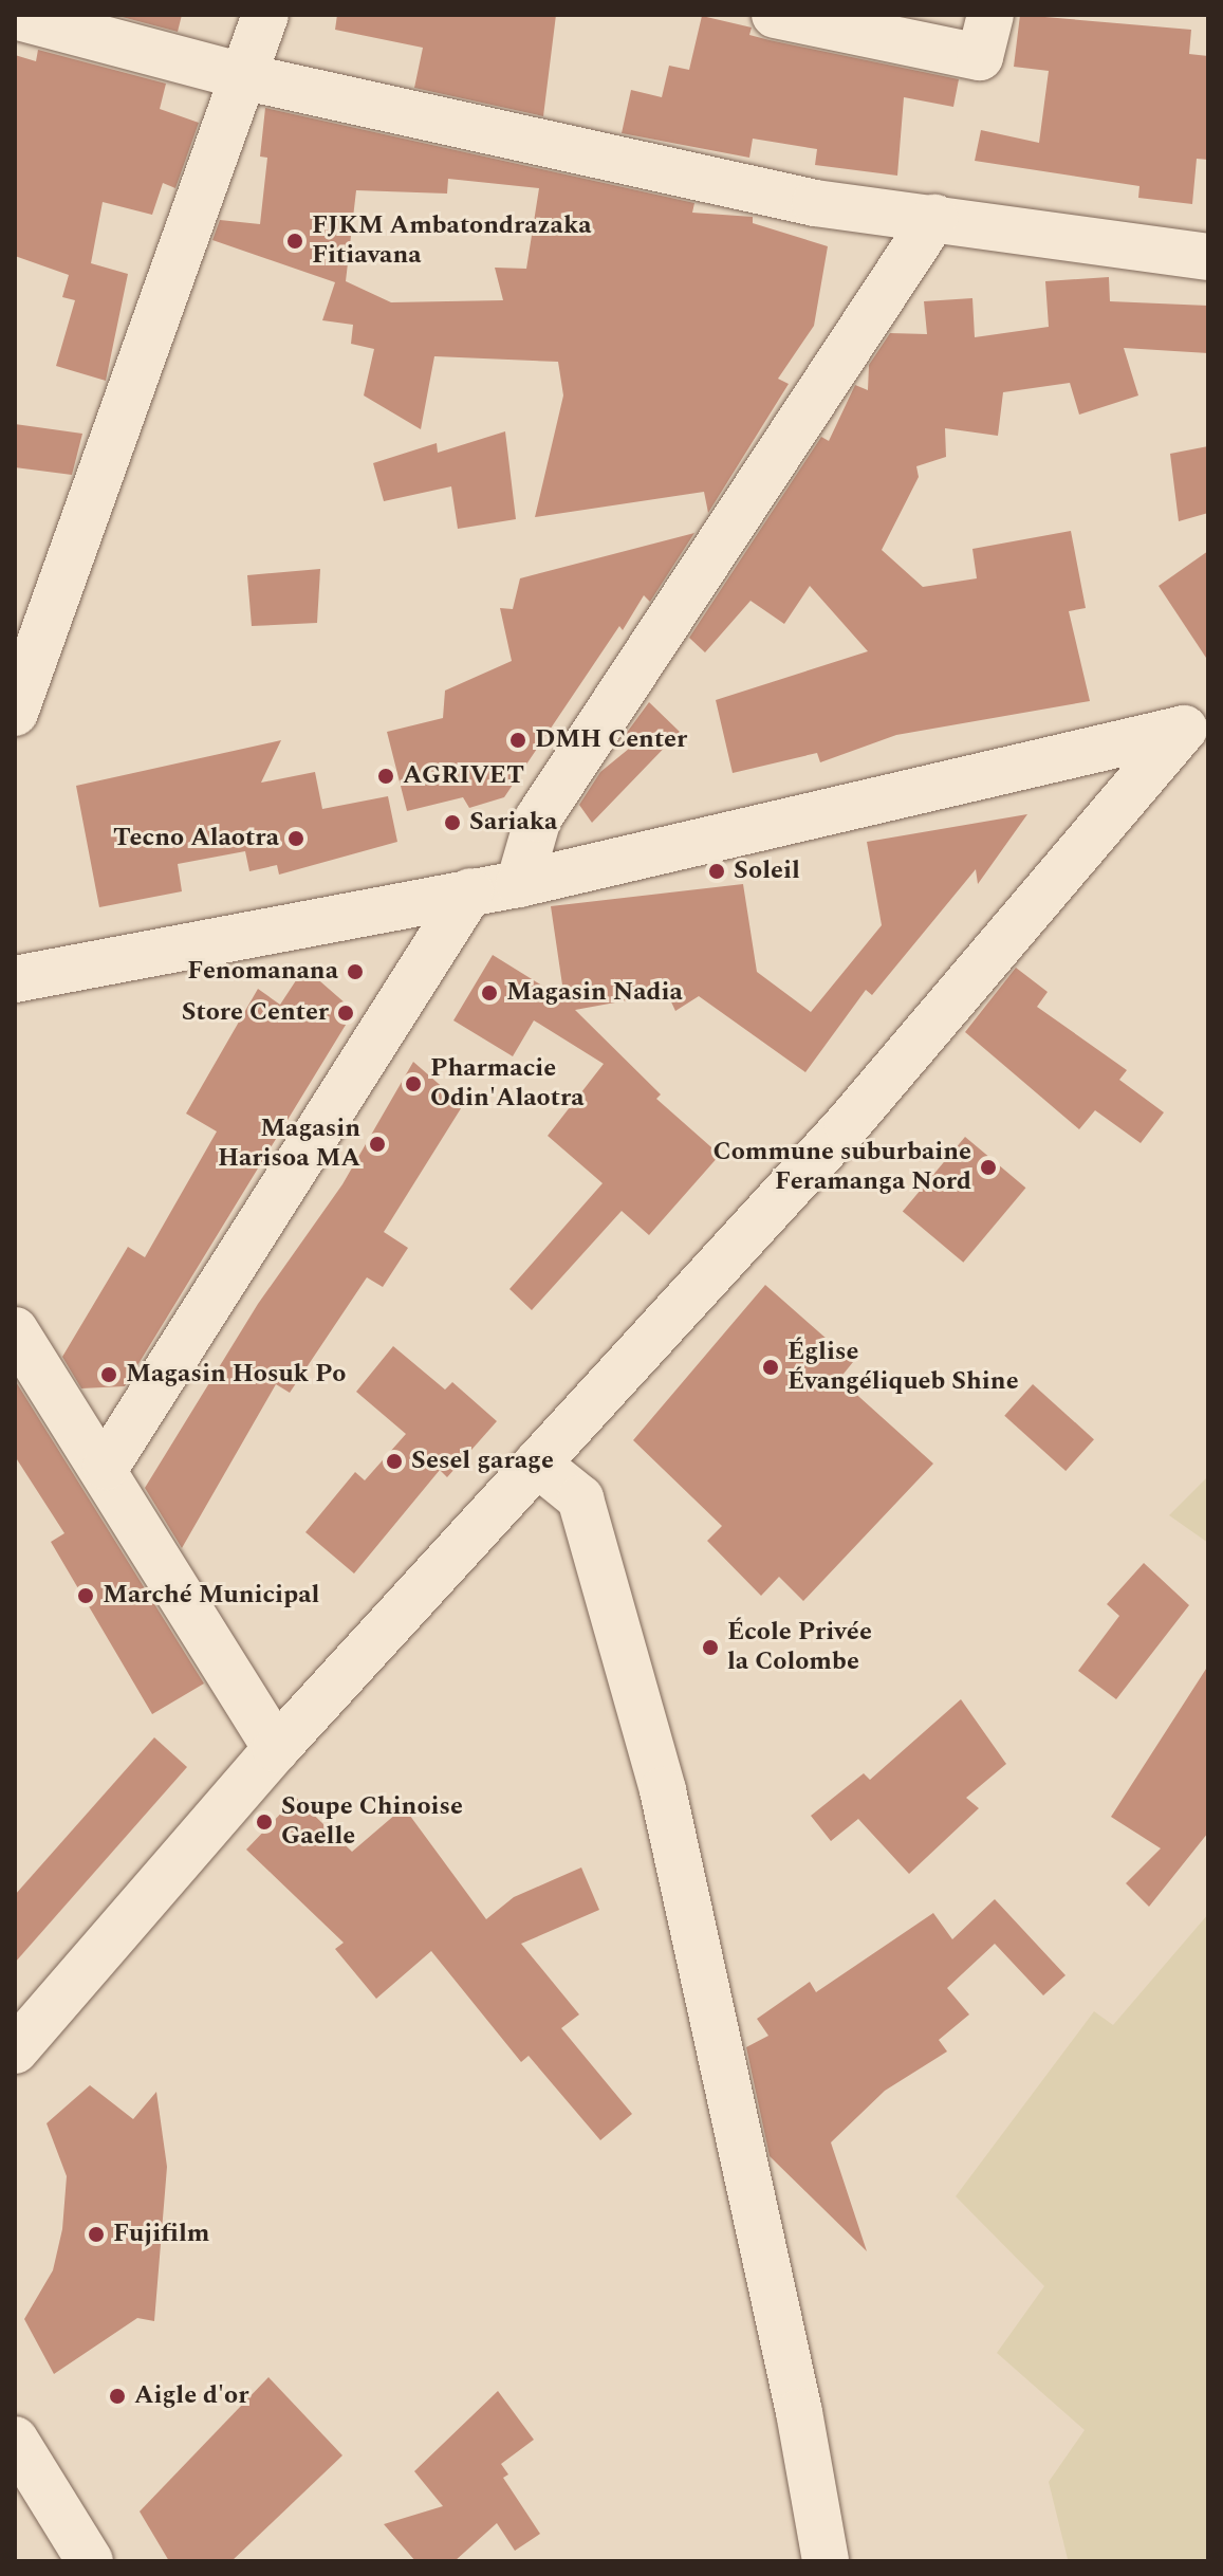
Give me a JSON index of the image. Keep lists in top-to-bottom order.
{
  "places": [
    "FJKM Ambatondrazaka Fitiavana",
    "DMH Center",
    "AGRIVET",
    "Sariaka",
    "Tecno Alaotra",
    "Soleil",
    "Fenomanana",
    "Magasin Nadia",
    "Store Center",
    "Pharmacie Odin'Alaotra",
    "Magasin Harisoa MA",
    "Commune suburbaine Feramanga Nord",
    "Église Évangéliqueb Shine",
    "Magasin Hosuk Po",
    "Sesel garage",
    "Marché Municipal",
    "École Privée la Colombe",
    "Soupe Chinoise Gaelle",
    "Fujifilm",
    "Aigle d'or"
  ]
}
